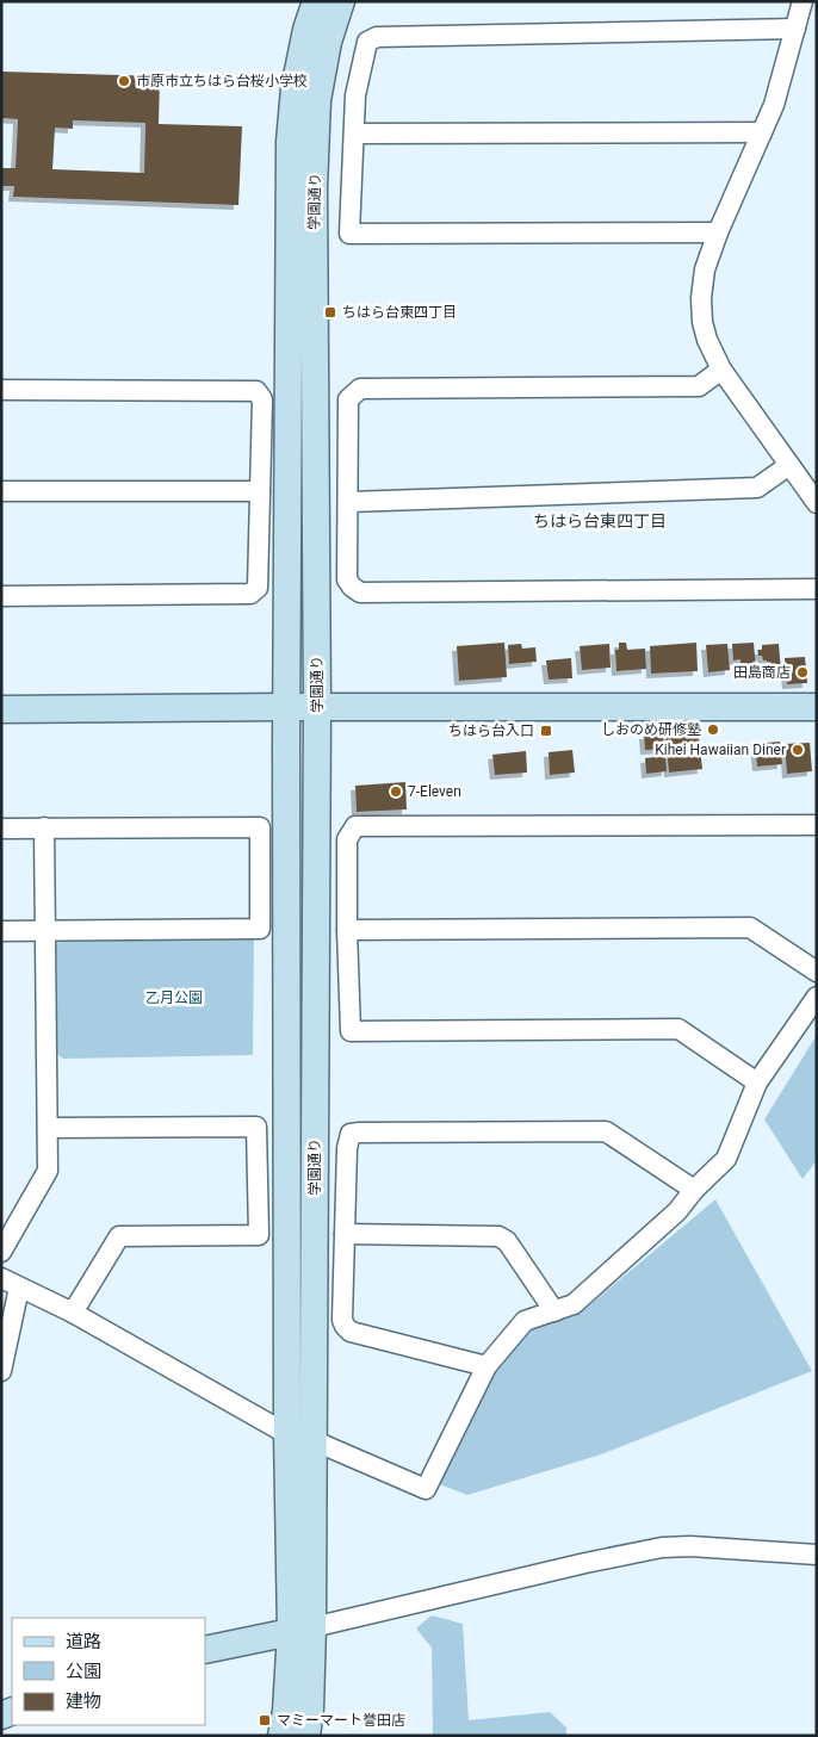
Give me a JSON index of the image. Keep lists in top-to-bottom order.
{
  "streets": {
    "street": ["学園通り"]
  },
  "districts": ["ちはら台東四丁目"],
  "parks": ["乙月公園"],
  "places": {
    "other": [
      "市原市立ちはら台桜小学校",
      "田島商店",
      "しおのめ研修塾",
      "Kihei Hawaiian Diner",
      "7-Eleven"
    ],
    "transit": ["ちはら台東四丁目", "ちはら台入口", "マミーマート誉田店"]
  },
  "legend": ["道路", "公園", "建物"]
}
